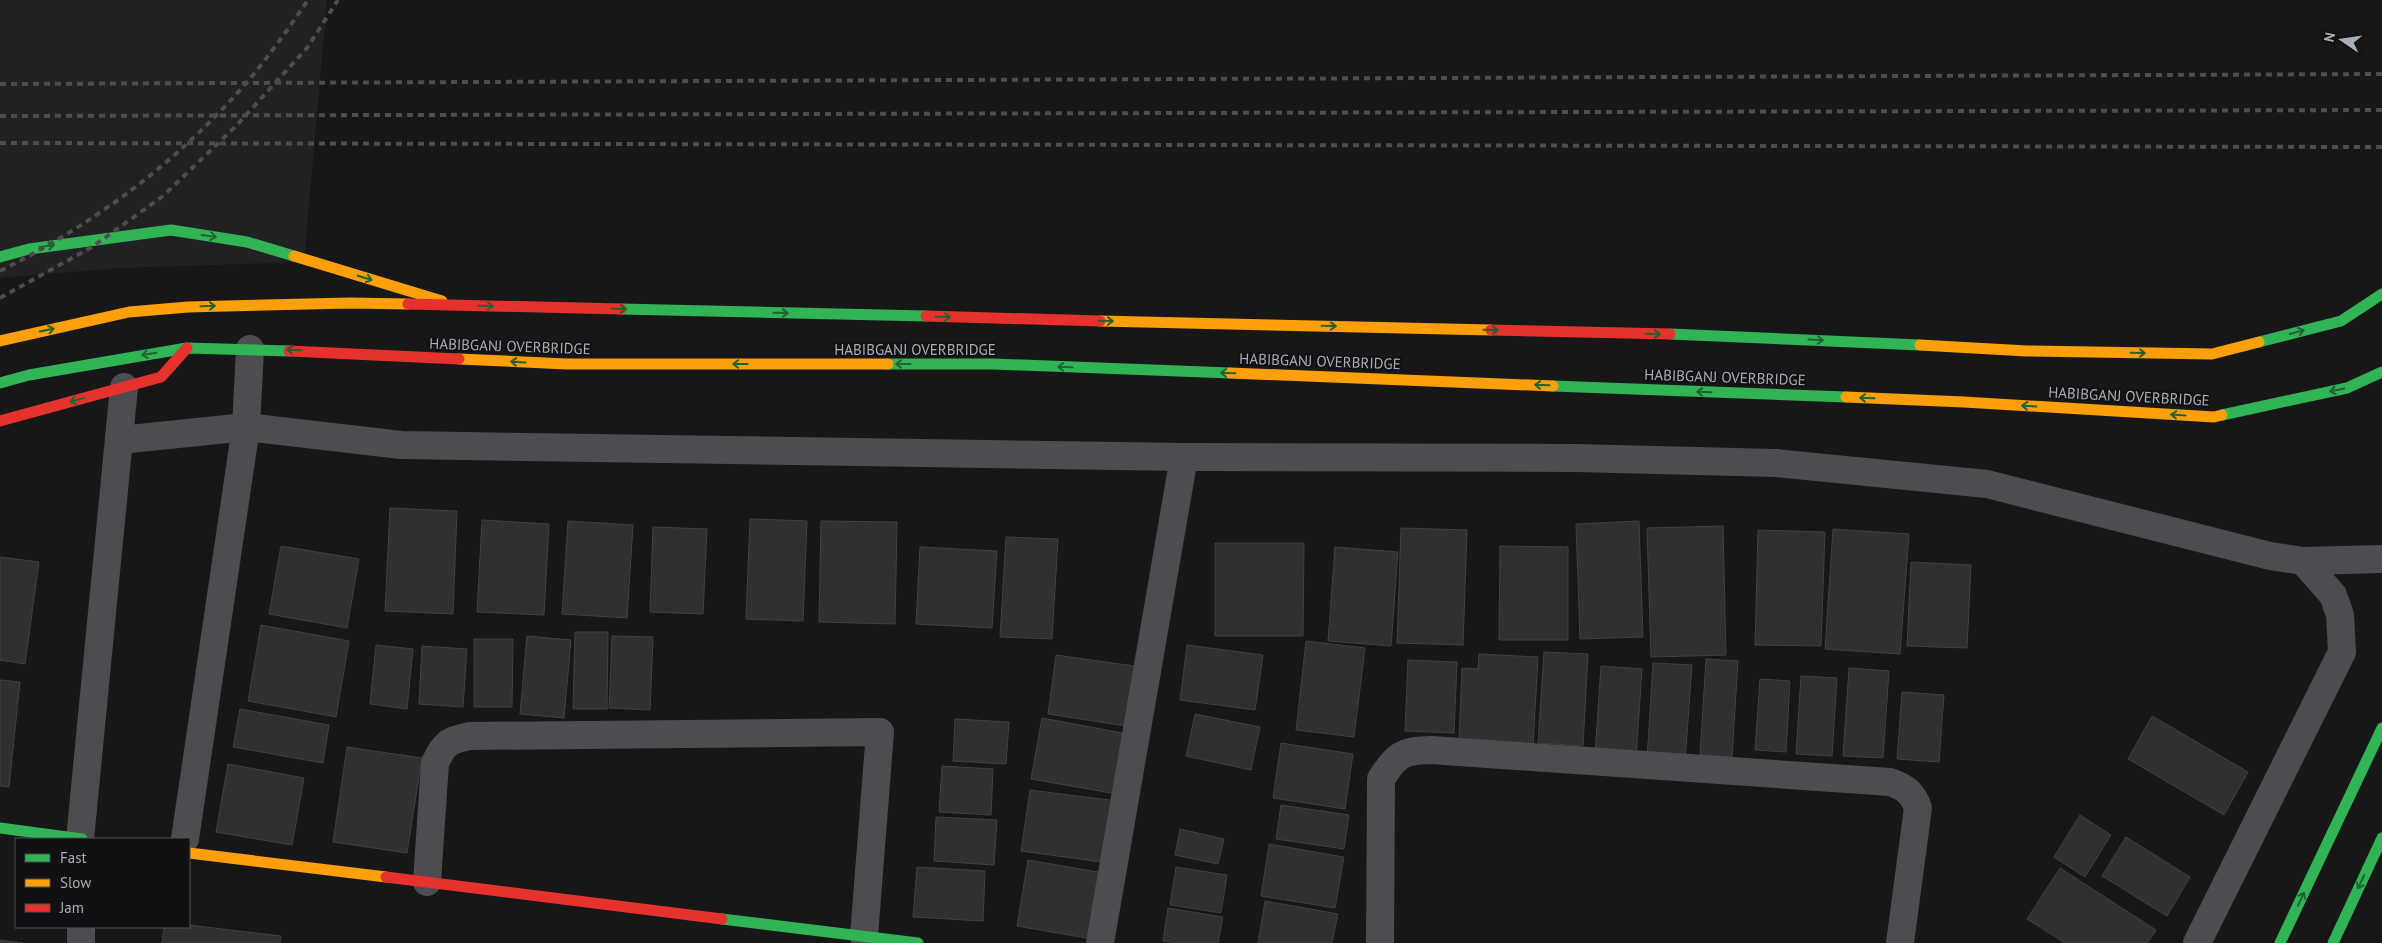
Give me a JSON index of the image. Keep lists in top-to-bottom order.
{
  "streets": {
    "main road": ["HABIBGANJ OVERBRIDGE"]
  },
  "legend": ["Fast", "Slow", "Jam"],
  "north": "left"
}
